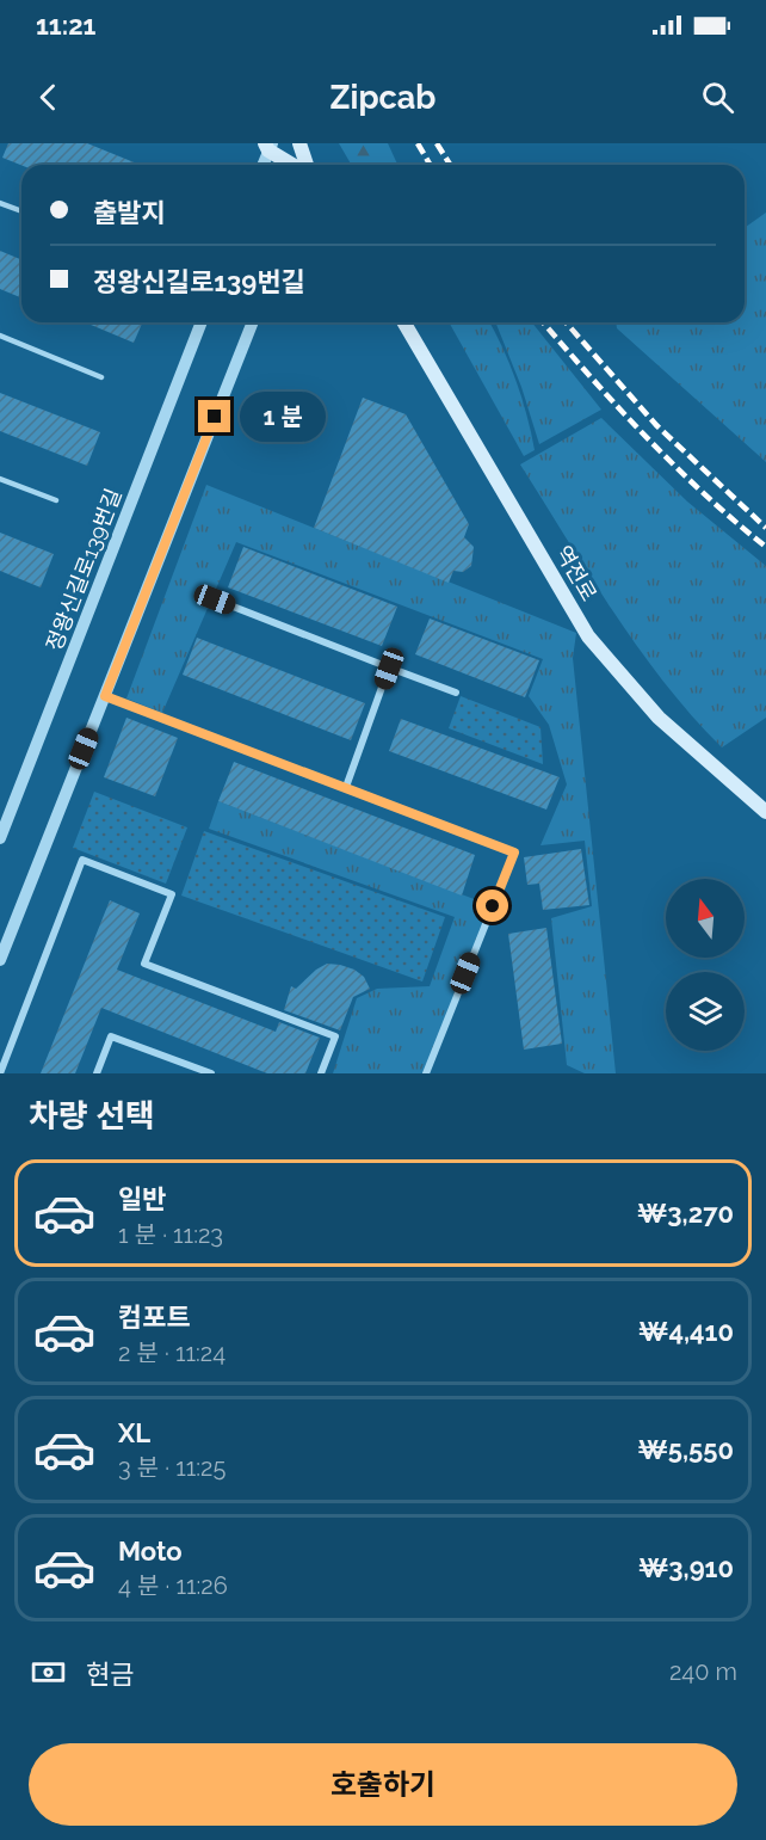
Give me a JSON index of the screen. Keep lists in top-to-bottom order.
{
  "streets": {
    "main road": ["역전로"],
    "street": ["정왕신길로139번길"]
  },
  "north": "top",
  "page": {
    "status": "11:21",
    "header": "Zipcab",
    "banner": ["출발지", "정왕신길로139번길"],
    "bubble": "1 분",
    "heading": "차량 선택",
    "list": [
      {
        "name": "일반",
        "note": "1 분 · 11:23",
        "value": "₩3,270"
      },
      {
        "name": "컴포트",
        "note": "2 분 · 11:24",
        "value": "₩4,410"
      },
      {
        "name": "XL",
        "note": "3 분 · 11:25",
        "value": "₩5,550"
      },
      {
        "name": "Moto",
        "note": "4 분 · 11:26",
        "value": "₩3,910"
      }
    ],
    "pay": ["현금", "240 m"],
    "buttons": "호출하기"
  }
}
